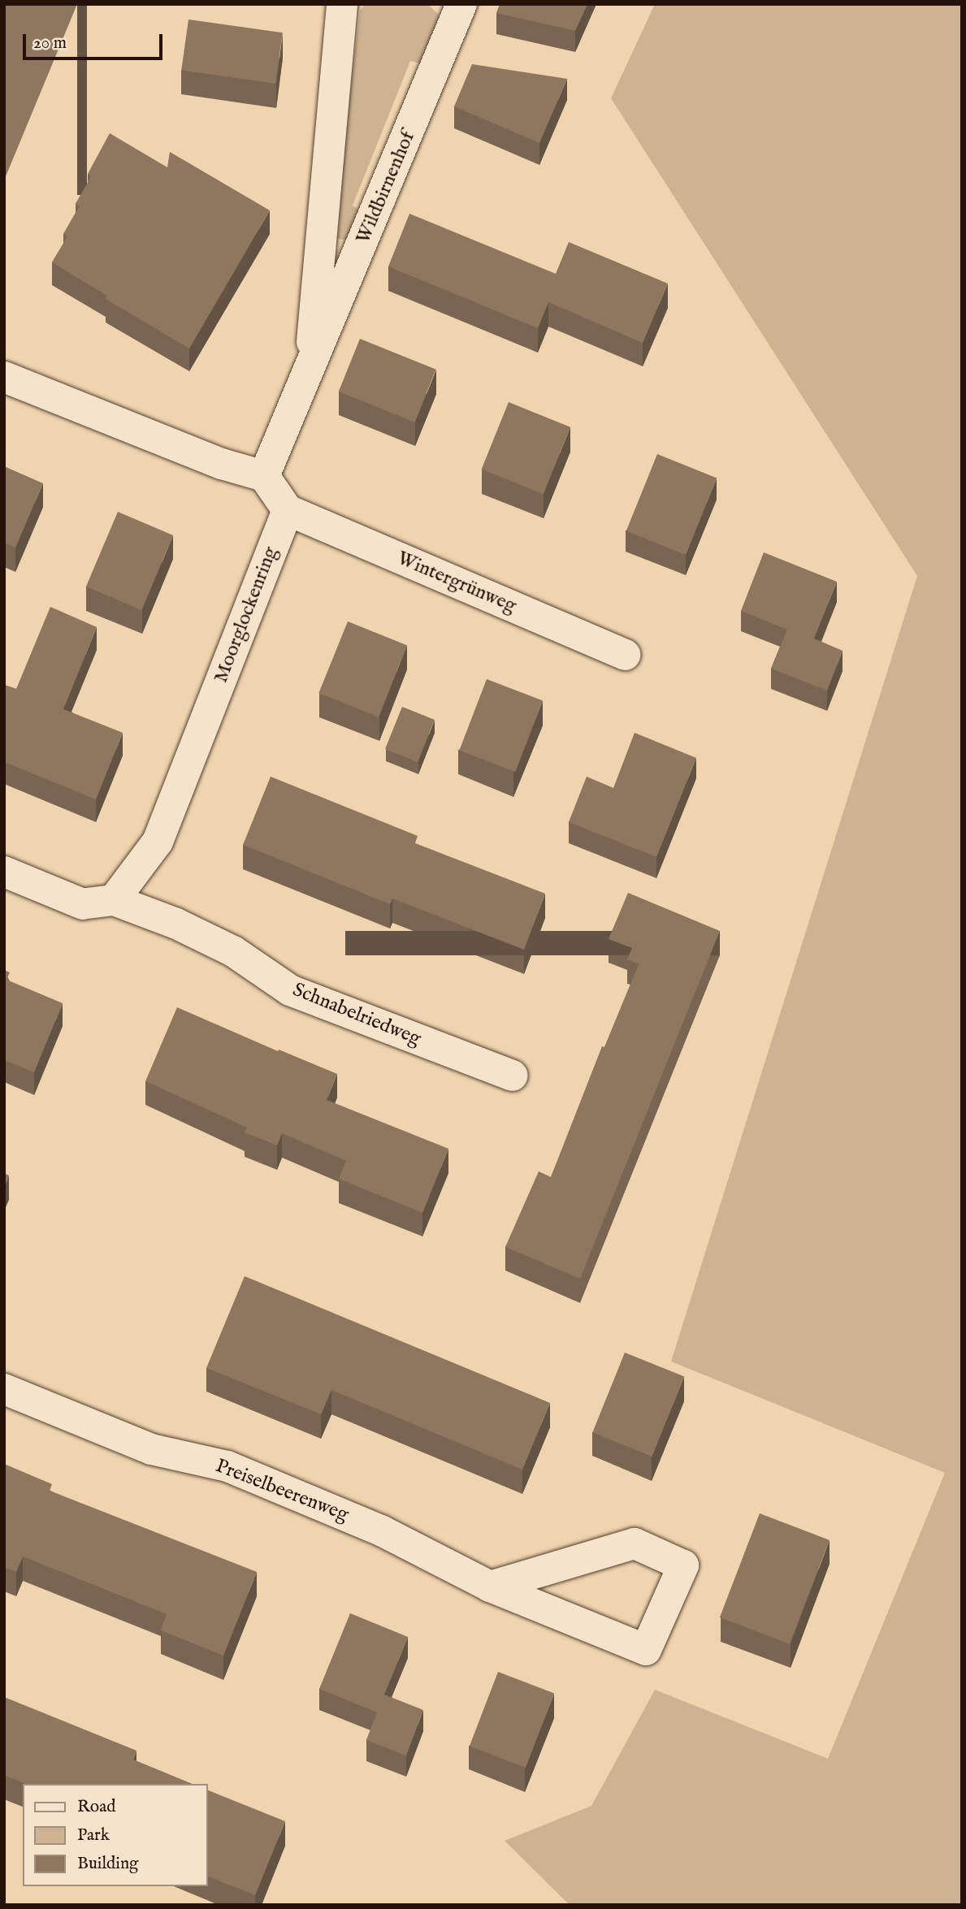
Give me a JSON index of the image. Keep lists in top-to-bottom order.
{
  "streets": {
    "street": [
      "Wildbirnenhof",
      "Wintergrünweg",
      "Moorglockenring",
      "Schnabelriedweg",
      "Preiselbeerenweg"
    ]
  },
  "crossings": [
    ["Wintergrünweg", "Moorglockenring"],
    ["Moorglockenring", "Schnabelriedweg"]
  ],
  "legend": ["Road", "Park", "Building"],
  "scale_bar": "20 m"
}
